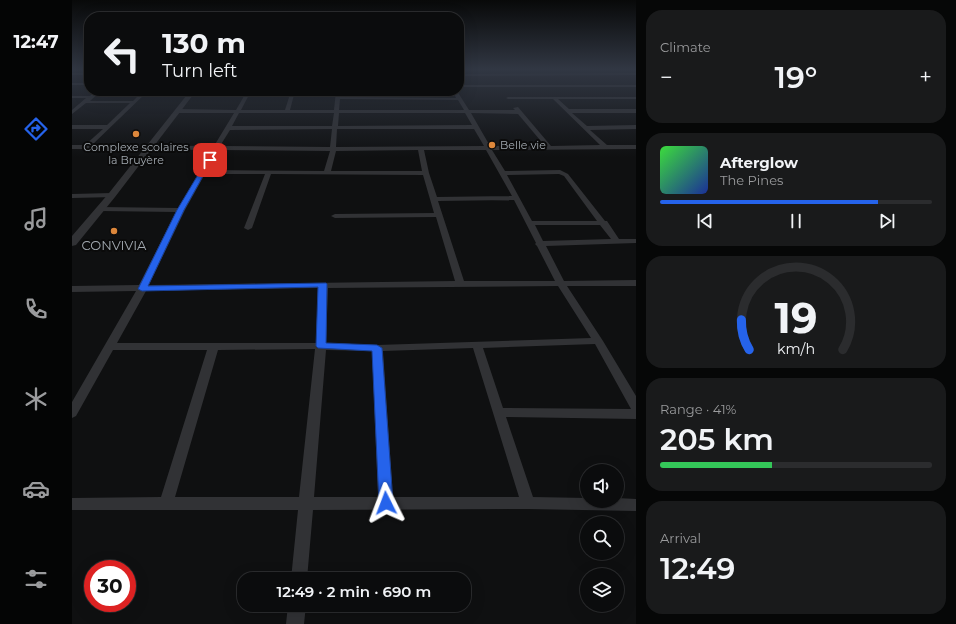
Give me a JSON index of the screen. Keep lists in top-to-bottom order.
{
  "places": ["Complexe scolaires la Bruyère", "Belle vie", "CONVIVIA"],
  "page": {
    "tabs": "12:47",
    "tile": [
      "Climate",
      ["Range · 41%", "205 km"],
      ["Arrival", "12:49"]
    ],
    "turn": ["130 m", "Turn left"],
    "heat": ["−", "19°", "+"],
    "song": ["Afterglow", "The Pines"],
    "limit": "30",
    "trip": "12:49 · 2 min · 690 m",
    "gauge": ["19", "km/h"]
  }
}
